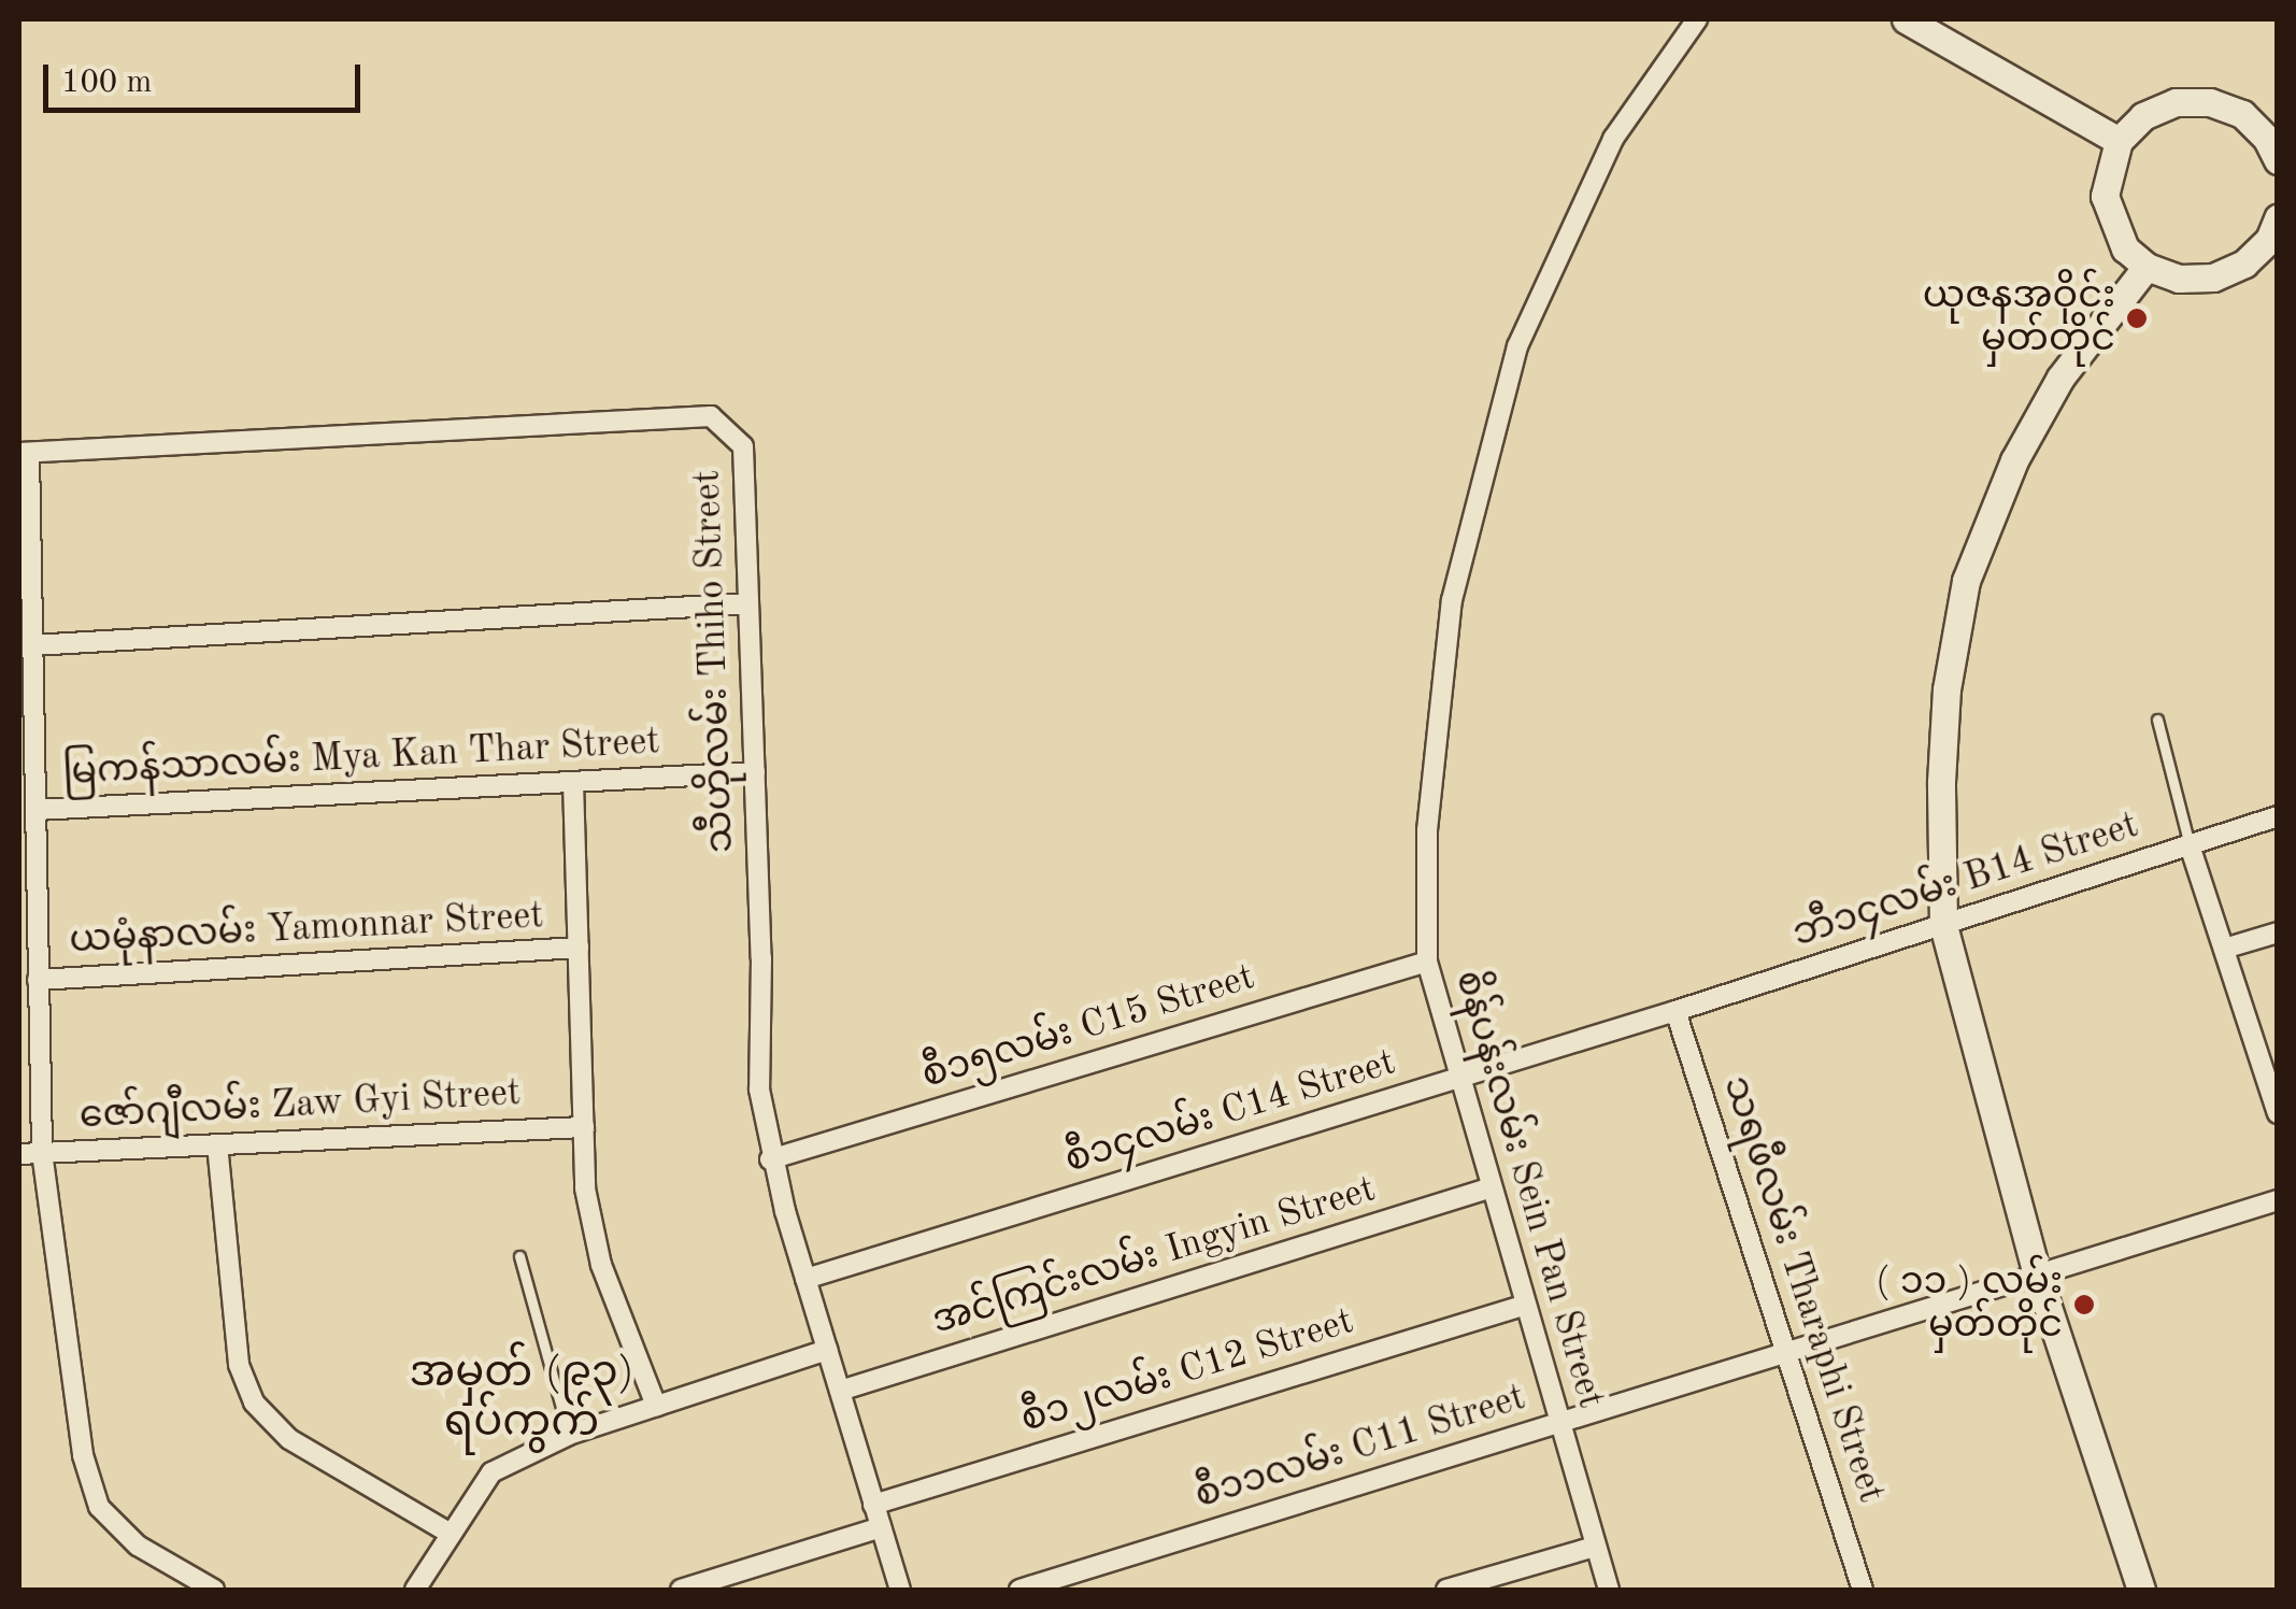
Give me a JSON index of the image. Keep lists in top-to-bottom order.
{
  "streets": {
    "street": [
      "သီဟိုလမ်း Thiho Street",
      "မြကန်သာလမ်း Mya Kan Thar Street",
      "ဘီ၁၄လမ်း B14 Street",
      "ယမုံနာလမ်း Yamonnar Street",
      "စီ၁၅လမ်း C15 Street",
      "ဇော်ဂျီလမ်း Zaw Gyi Street",
      "စီ၁၄လမ်း C14 Street",
      "စိန်ပန်းလမ်း Sein Pan Street",
      "အင်ကြင်းလမ်း Ingyin Street",
      "သရဖီလမ်း Tharaphi Street",
      "စီ၁၂လမ်း C12 Street",
      "စီ၁၁လမ်း C11 Street"
    ]
  },
  "crossings": [
    ["သီဟိုလမ်း Thiho Street", "မြကန်သာလမ်း Mya Kan Thar Street"],
    ["သီဟိုလမ်း Thiho Street", "စီ၁၅လမ်း C15 Street"],
    ["သီဟိုလမ်း Thiho Street", "စီ၁၄လမ်း C14 Street"],
    ["သီဟိုလမ်း Thiho Street", "အင်ကြင်းလမ်း Ingyin Street"],
    ["သီဟိုလမ်း Thiho Street", "စီ၁၂လမ်း C12 Street"],
    ["ဘီ၁၄လမ်း B14 Street", "စီ၁၄လမ်း C14 Street"],
    ["ဘီ၁၄လမ်း B14 Street", "သရဖီလမ်း Tharaphi Street"],
    ["စီ၁၅လမ်း C15 Street", "စိန်ပန်းလမ်း Sein Pan Street"],
    ["စီ၁၄လမ်း C14 Street", "စိန်ပန်းလမ်း Sein Pan Street"],
    ["စီ၁၄လမ်း C14 Street", "သရဖီလမ်း Tharaphi Street"],
    ["စိန်ပန်းလမ်း Sein Pan Street", "အင်ကြင်းလမ်း Ingyin Street"],
    ["စိန်ပန်းလမ်း Sein Pan Street", "စီ၁၂လမ်း C12 Street"],
    ["စိန်ပန်းလမ်း Sein Pan Street", "စီ၁၁လမ်း C11 Street"],
    ["သရဖီလမ်း Tharaphi Street", "စီ၁၁လမ်း C11 Street"]
  ],
  "districts": ["အမှတ် (၉၃) ရပ်ကွက်"],
  "places": ["ယုဇနအဝိုင်း မှတ်တိုင်", "( ၁၁ ) လမ်း မှတ်တိုင်"],
  "scale_bar": "100 m"
}
